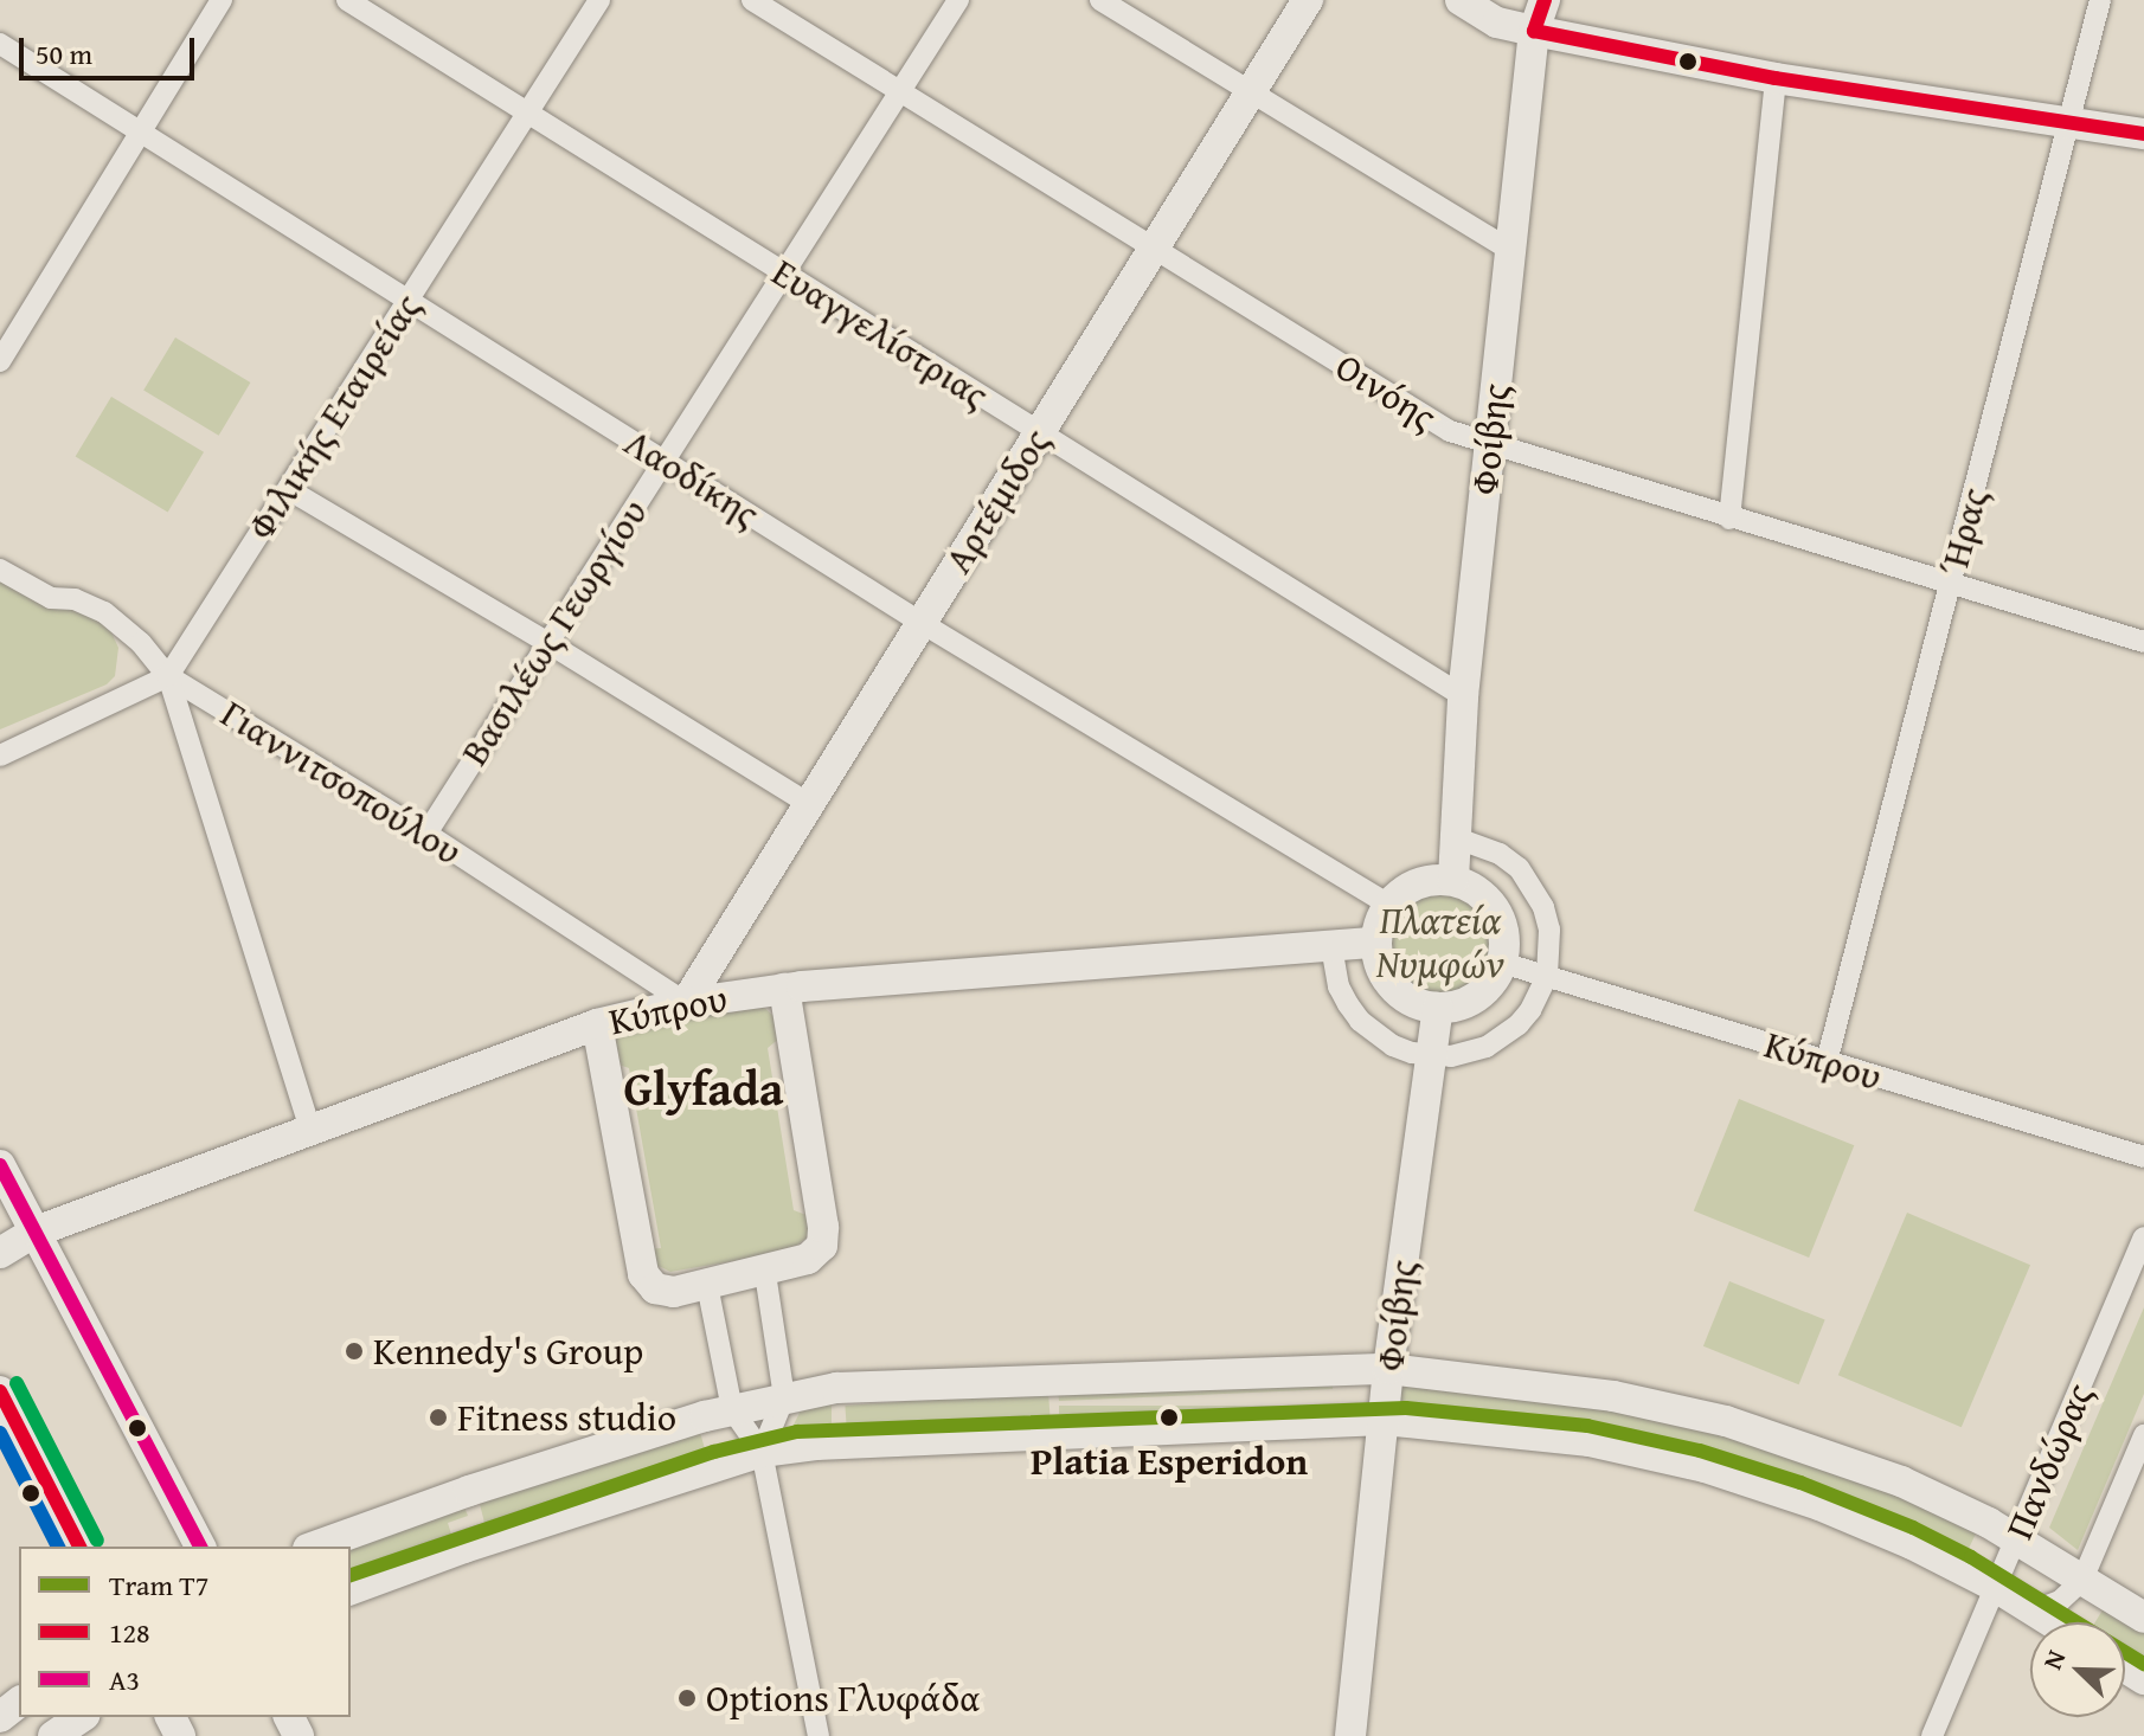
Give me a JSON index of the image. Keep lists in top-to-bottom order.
{
  "streets": {
    "street": [
      "Ευαγγελίστριας",
      "Οινόης",
      "Φιλικής Εταιρείας",
      "Φοίβης",
      "Λαοδίκης",
      "Αρτέμιδος",
      "Ήρας",
      "Βασιλέως Γεωργίου",
      "Γιαννιτσοπούλου",
      "Κύπρου",
      "Πανδώρας"
    ]
  },
  "crossings": [
    ["Ευαγγελίστριας", "Φιλικής Εταιρείας"],
    ["Ευαγγελίστριας", "Φοίβης"],
    ["Ευαγγελίστριας", "Αρτέμιδος"],
    ["Ευαγγελίστριας", "Βασιλέως Γεωργίου"],
    ["Οινόης", "Φοίβης"],
    ["Οινόης", "Αρτέμιδος"],
    ["Οινόης", "Ήρας"],
    ["Οινόης", "Βασιλέως Γεωργίου"],
    ["Φιλικής Εταιρείας", "Λαοδίκης"],
    ["Φιλικής Εταιρείας", "Γιαννιτσοπούλου"],
    ["Φοίβης", "Λαοδίκης"],
    ["Φοίβης", "Κύπρου"],
    ["Λαοδίκης", "Αρτέμιδος"],
    ["Λαοδίκης", "Βασιλέως Γεωργίου"],
    ["Λαοδίκης", "Κύπρου"],
    ["Αρτέμιδος", "Γιαννιτσοπούλου"],
    ["Αρτέμιδος", "Κύπρου"],
    ["Ήρας", "Κύπρου"],
    ["Βασιλέως Γεωργίου", "Γιαννιτσοπούλου"],
    ["Γιαννιτσοπούλου", "Κύπρου"]
  ],
  "districts": ["Glyfada"],
  "parks": ["Πλατεία Νυμφών"],
  "places": [
    "Kennedy's Group",
    "Fitness studio",
    "Platia Esperidon",
    "Options Γλυφάδα"
  ],
  "lines": ["transit line 128", "transit line Α3", "tram line Τ7"],
  "legend": ["Tram Τ7", "128", "Α3"],
  "scale_bar": "50 m",
  "north": "top left"
}
